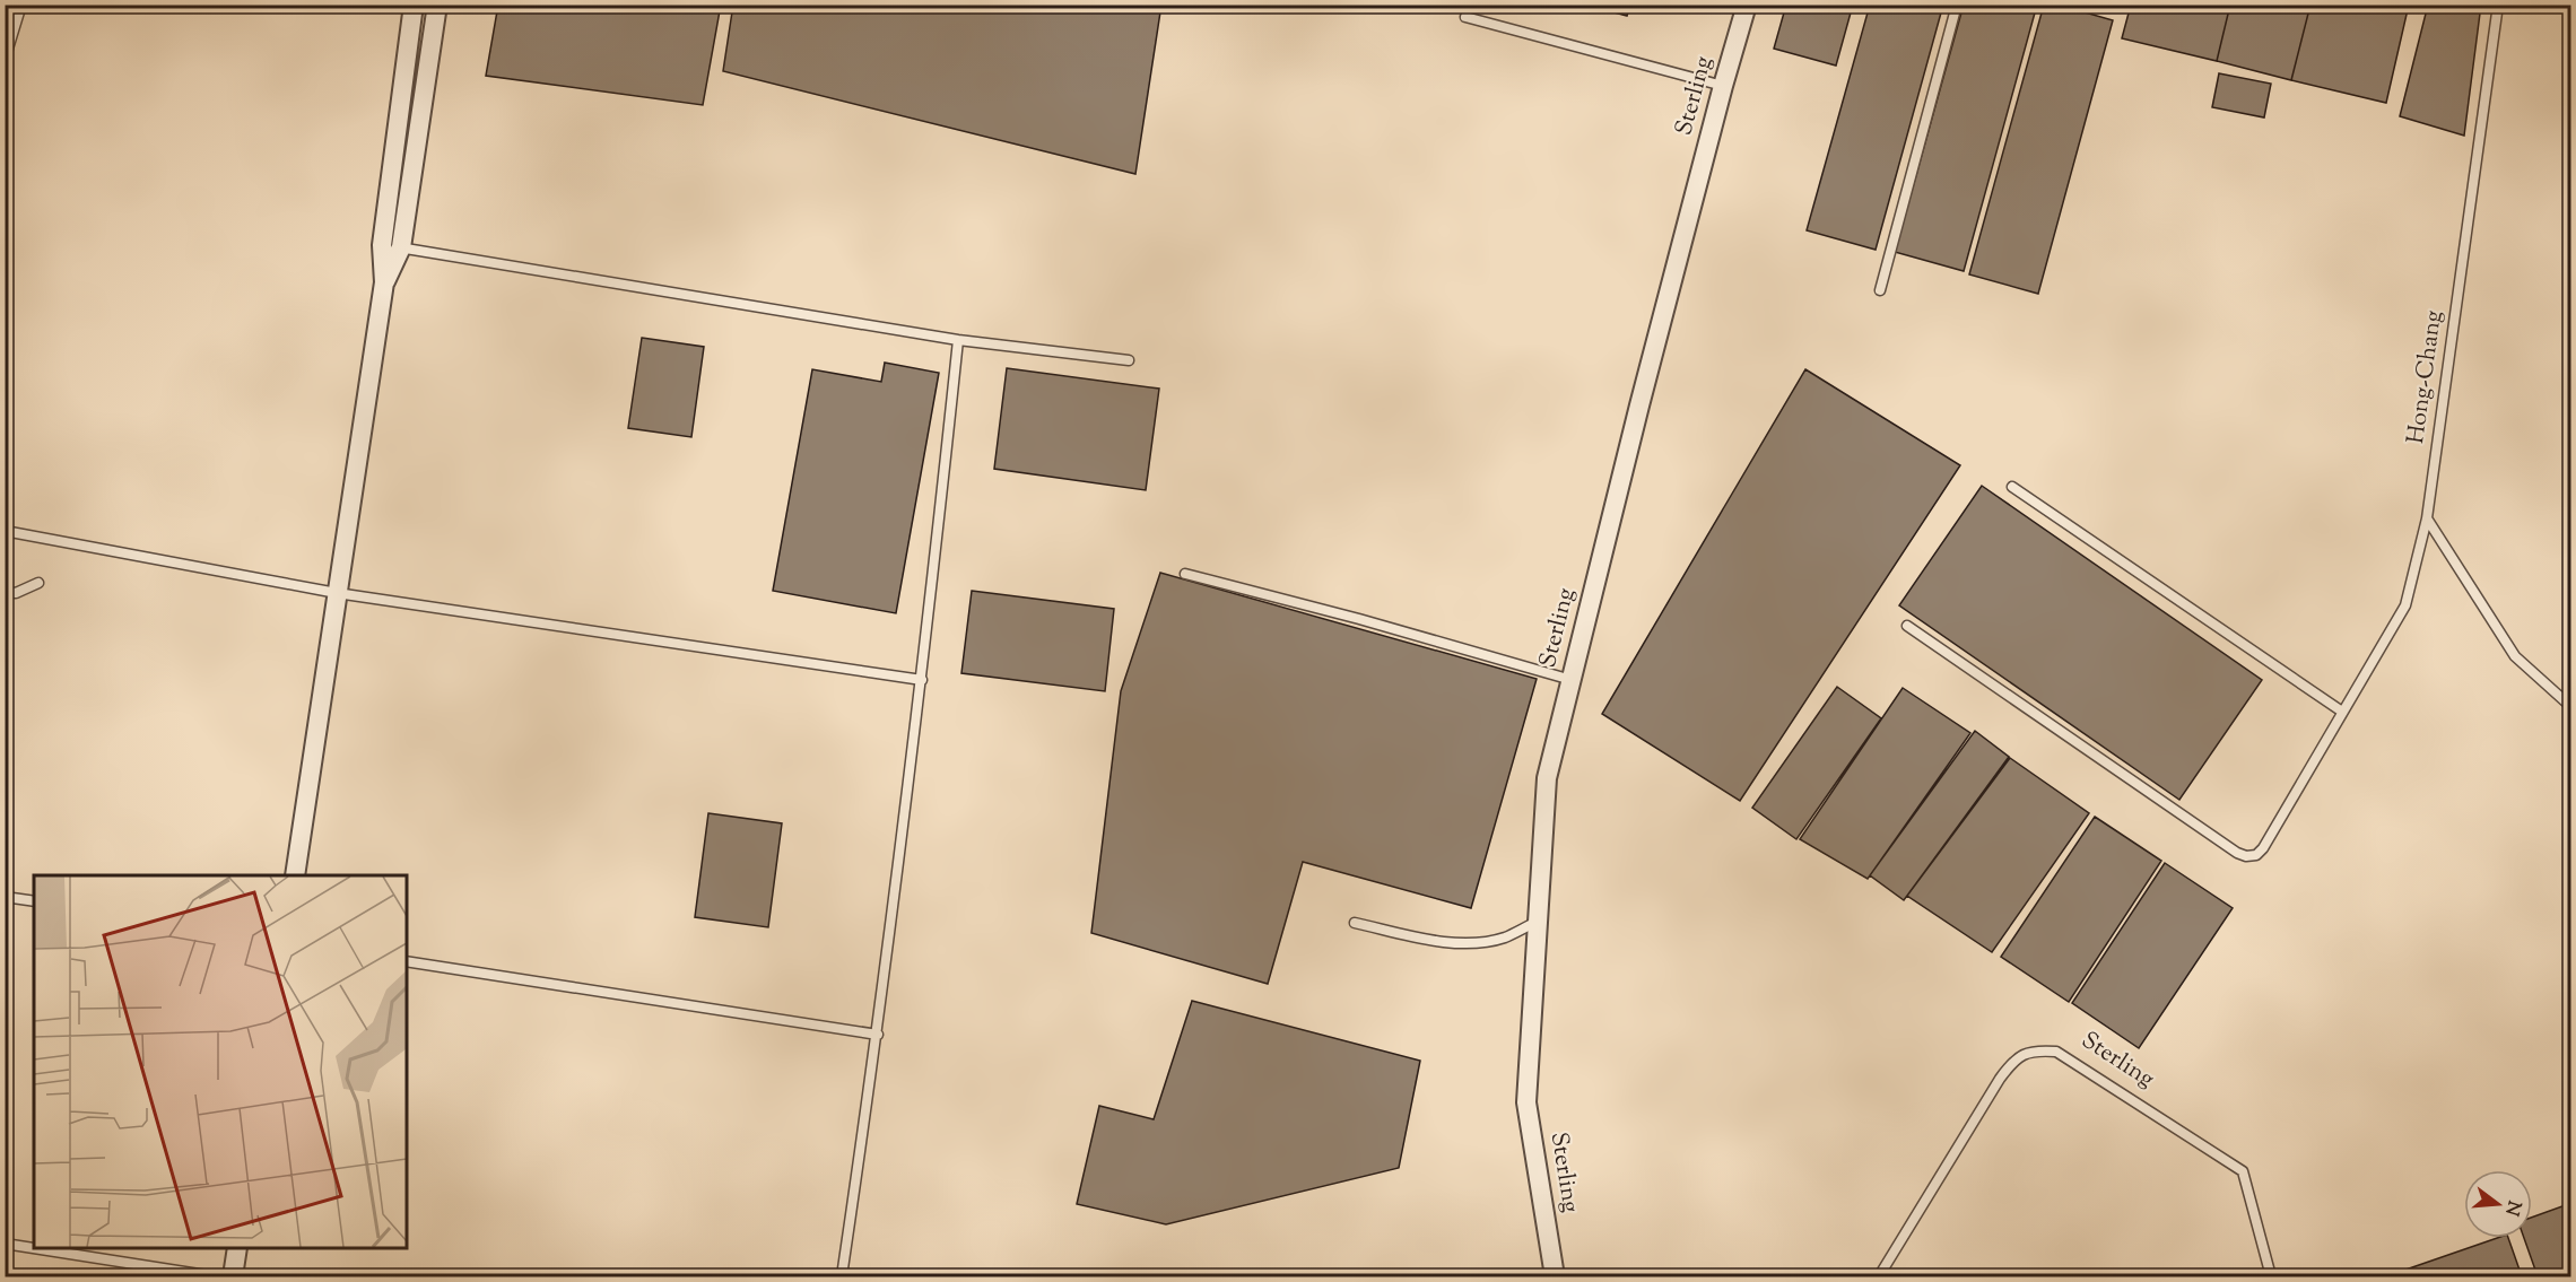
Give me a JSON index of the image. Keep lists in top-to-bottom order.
{
  "streets": {
    "street": ["Sterling"],
    "lane": ["Hong-Chang"]
  },
  "north": "right"
}
